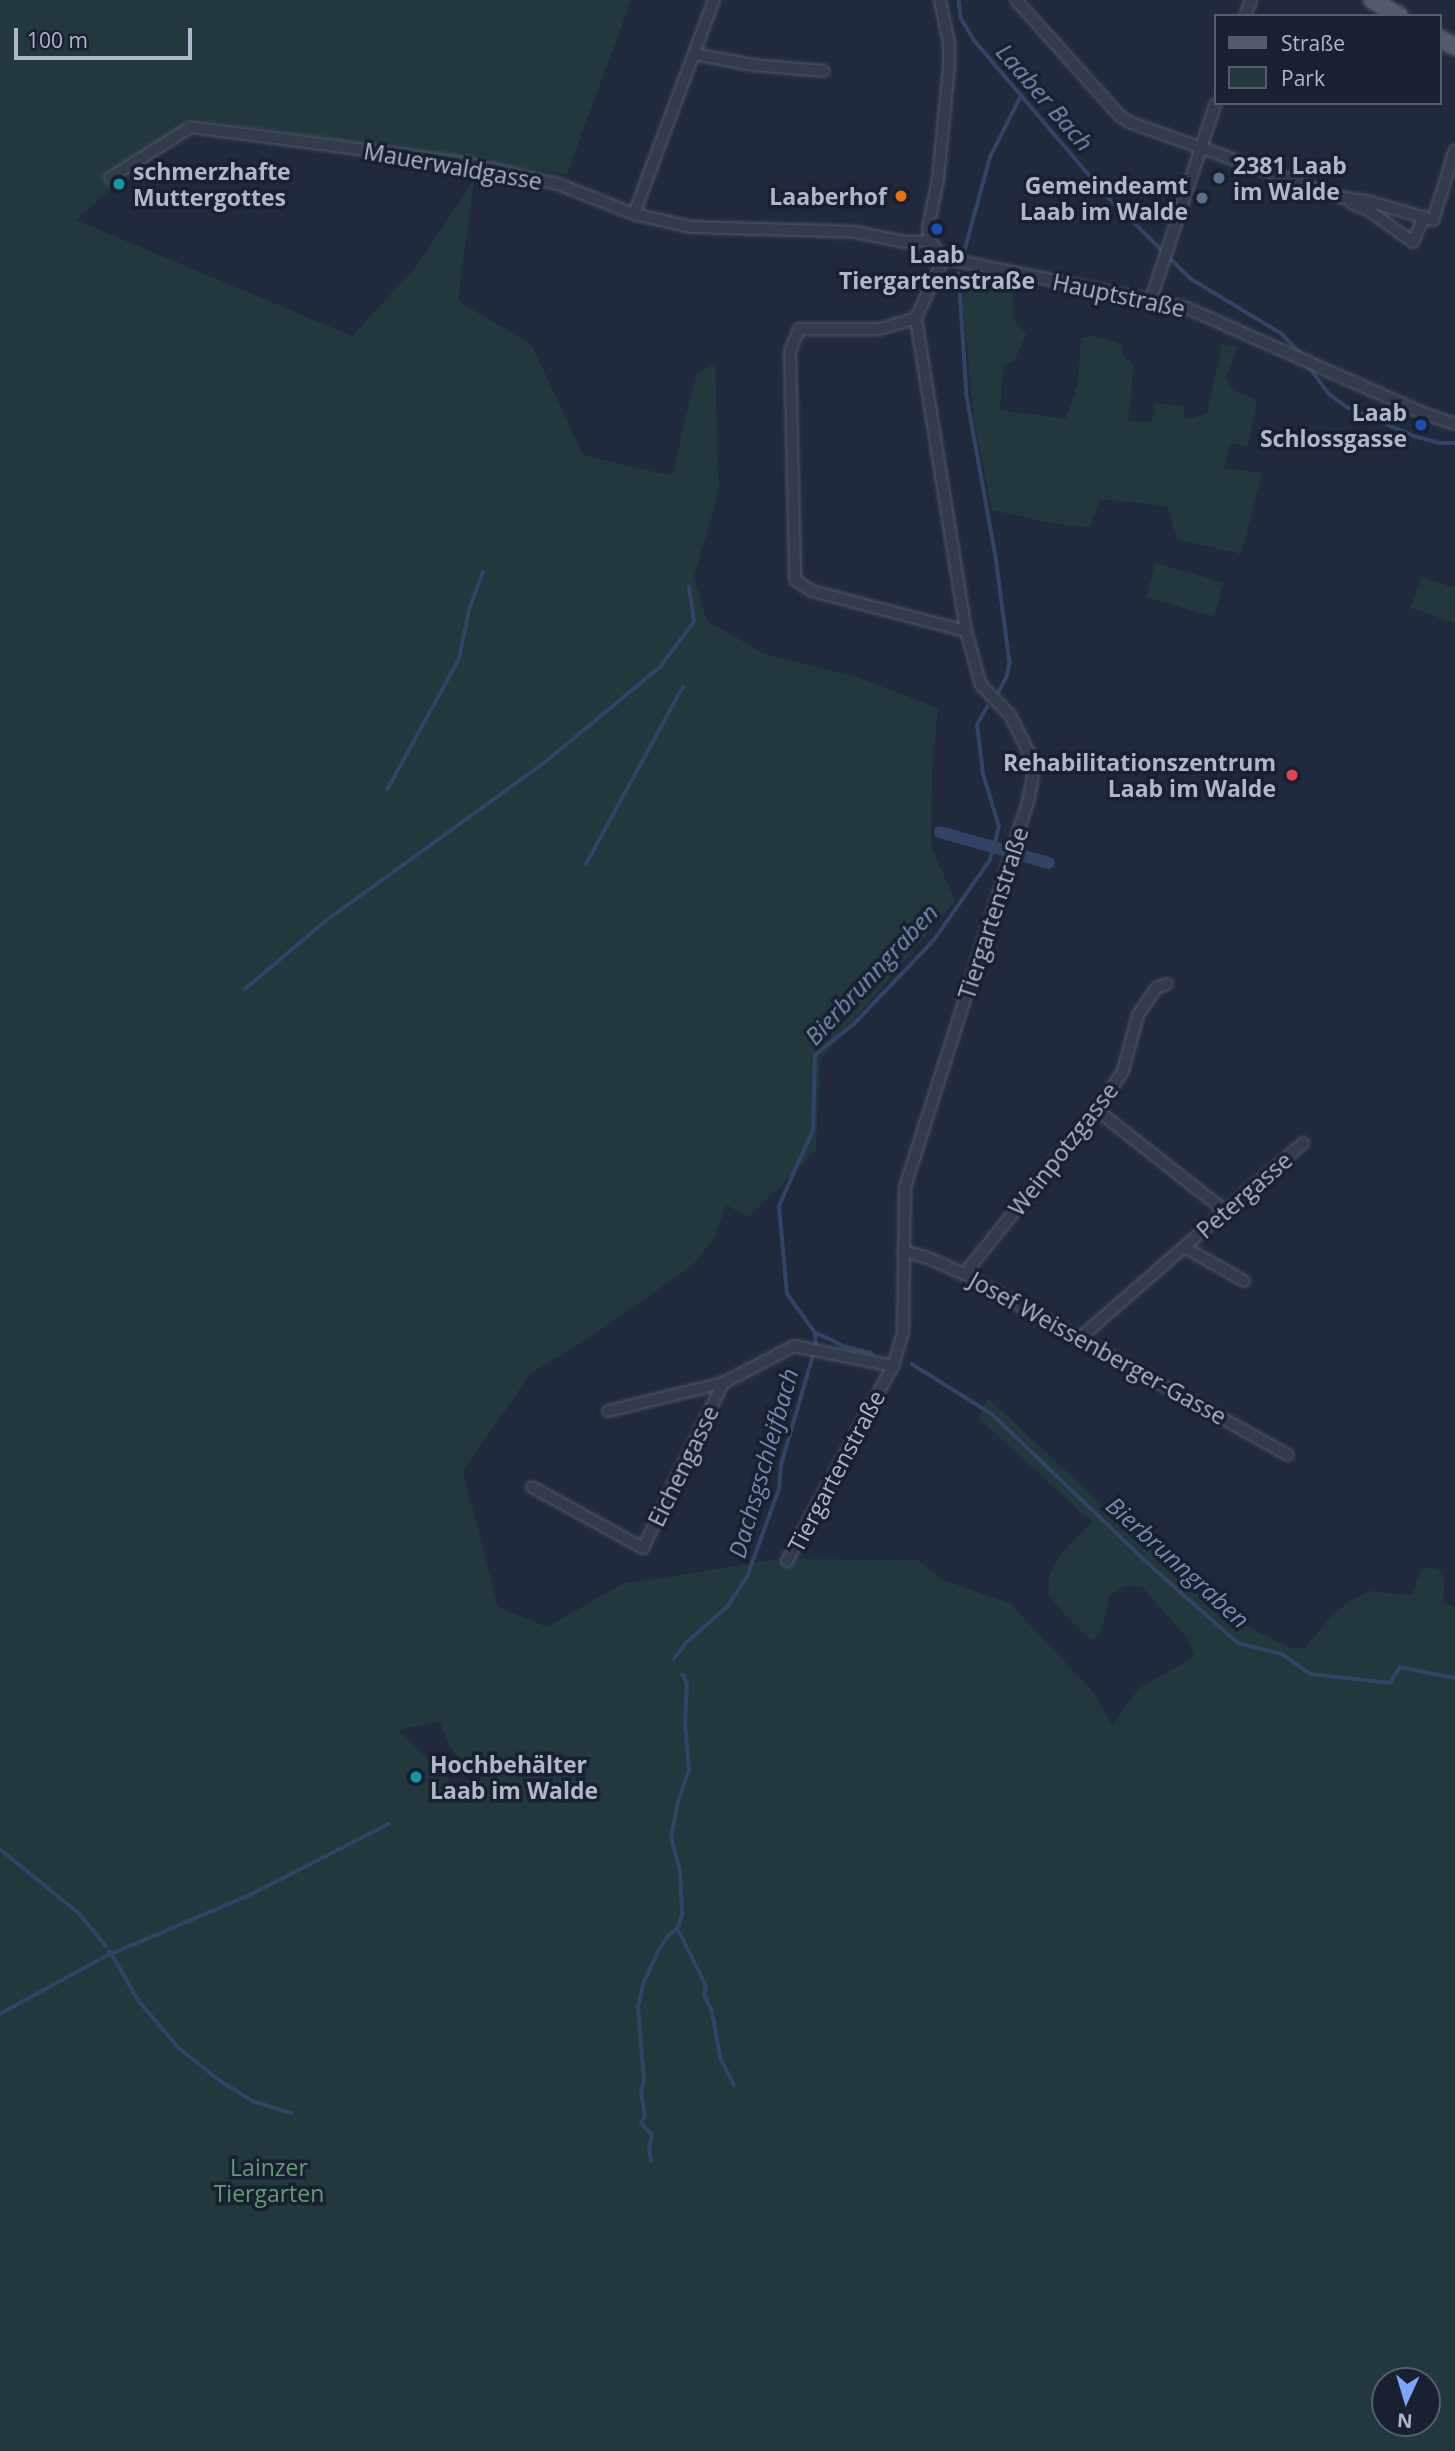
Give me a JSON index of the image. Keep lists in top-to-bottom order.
{
  "streets": {
    "street": [
      "Mauerwaldgasse",
      "Hauptstraße",
      "Tiergartenstraße",
      "Weinpotzgasse",
      "Petergasse",
      "Josef Weissenberger-Gasse",
      "Eichengasse"
    ]
  },
  "crossings": [
    ["Tiergartenstraße", "Josef Weissenberger-Gasse"],
    ["Weinpotzgasse", "Josef Weissenberger-Gasse"],
    ["Petergasse", "Josef Weissenberger-Gasse"]
  ],
  "water": ["Laaber Bach", "Bierbrunngraben", "Dachsgschleifbach"],
  "parks": ["Lainzer Tiergarten"],
  "places": [
    "2381 Laab im Walde",
    "schmerzhafte Muttergottes",
    "Laaberhof",
    "Gemeindeamt Laab im Walde",
    "Laab Tiergartenstraße",
    "Laab Schlossgasse",
    "Rehabilitationszentrum Laab im Walde",
    "Hochbehälter Laab im Walde"
  ],
  "legend": ["Straße", "Park"],
  "scale_bar": "100 m",
  "north": "bottom"
}
